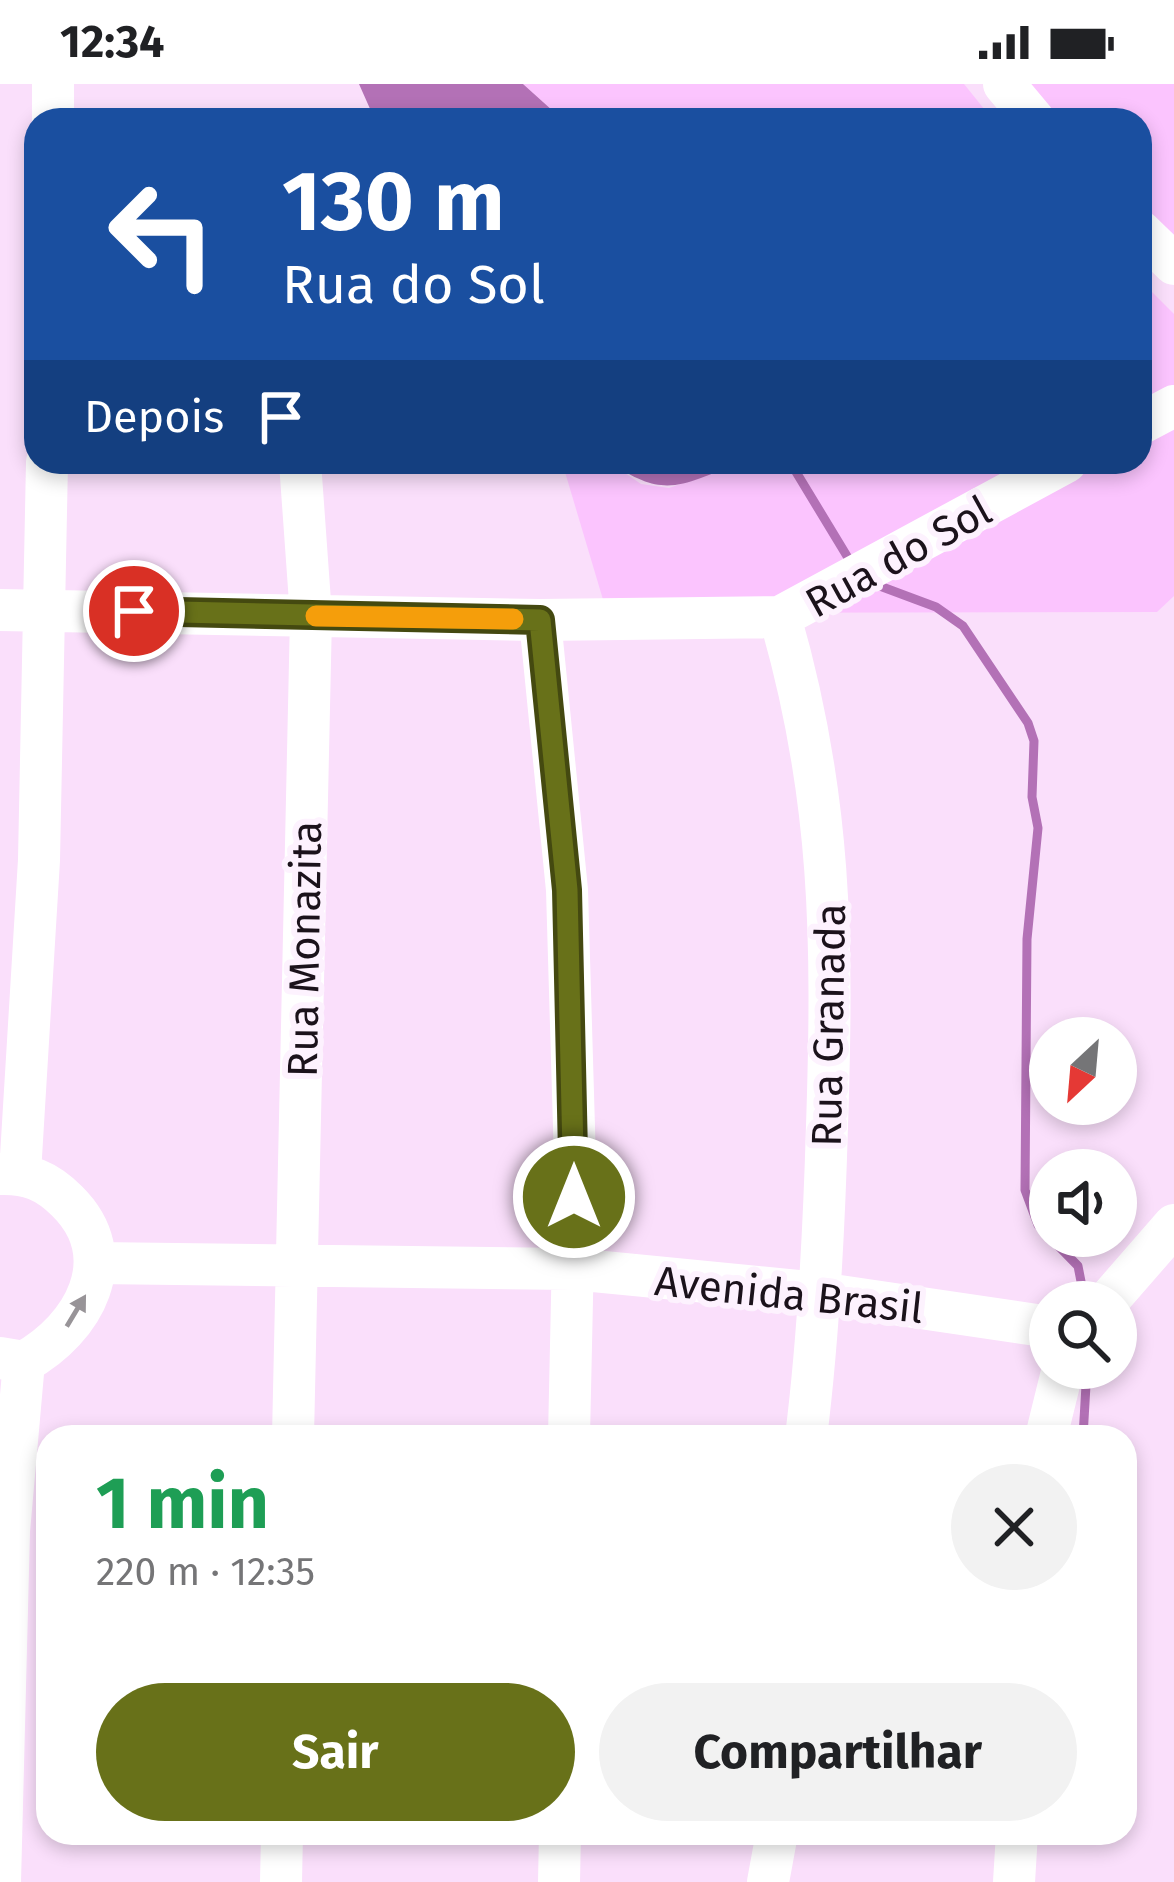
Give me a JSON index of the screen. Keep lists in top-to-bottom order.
{
  "streets": {
    "street": [
      "Rua do Sol",
      "Rua Monazita",
      "Rua Granada",
      "Avenida Brasil"
    ]
  },
  "crossings": [
    ["Rua do Sol", "Rua Monazita"],
    ["Rua do Sol", "Rua Granada"],
    ["Rua Monazita", "Avenida Brasil"],
    ["Rua Granada", "Avenida Brasil"]
  ],
  "north": "bottom left",
  "page": {
    "status": "12:34",
    "turn": ["130 m", "Rua do Sol"],
    "then": "Depois",
    "heading": ["1 min", "220 m · 12:35"],
    "buttons": ["Sair", "Compartilhar"]
  }
}
